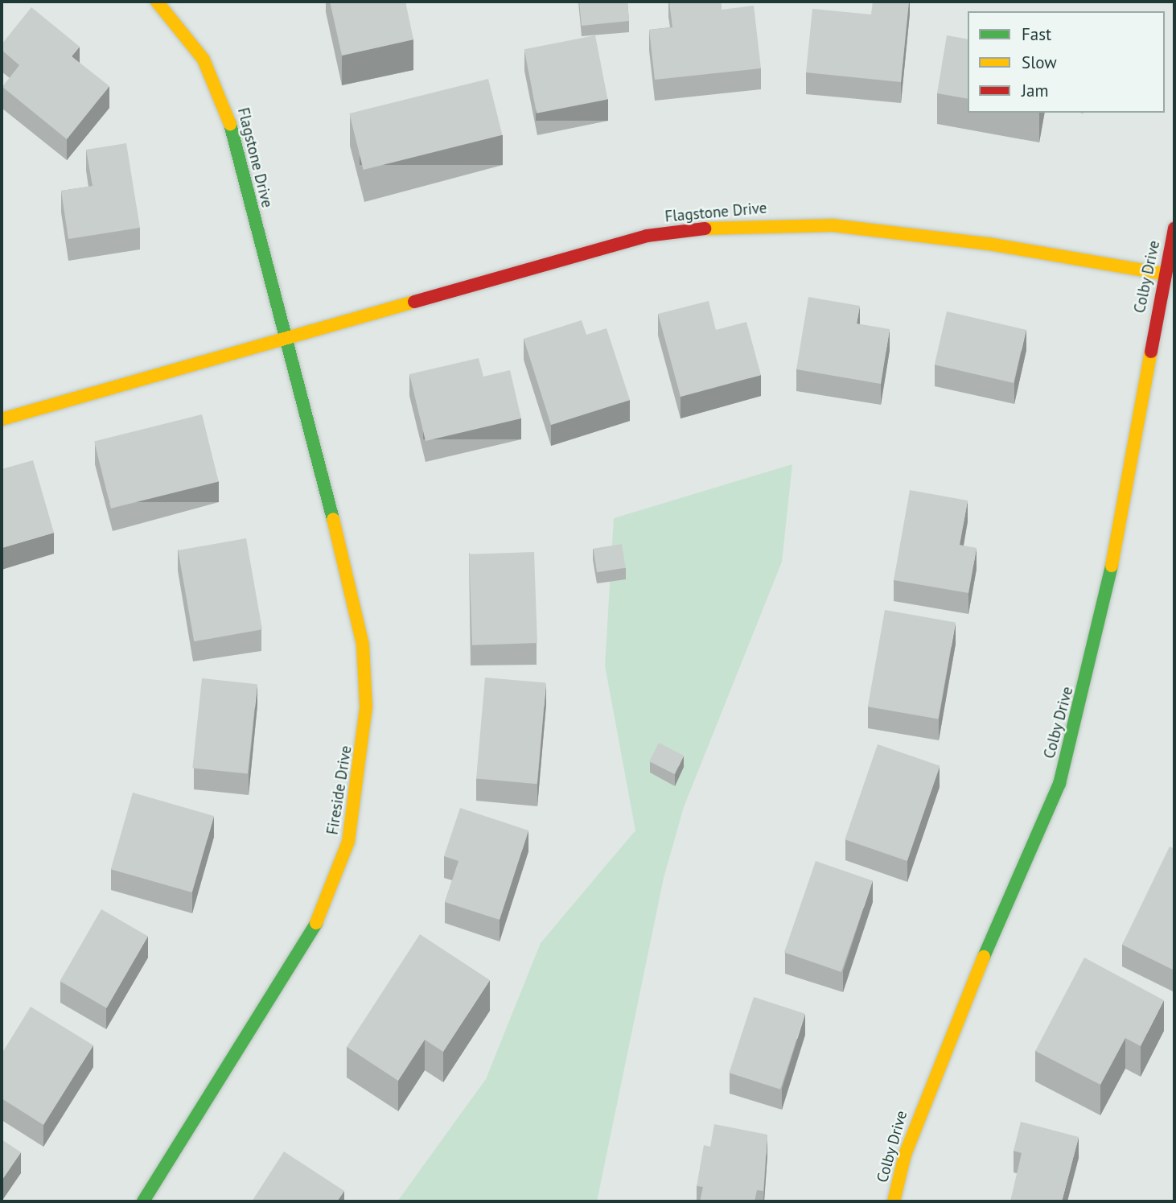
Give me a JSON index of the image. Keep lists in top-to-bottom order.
{
  "streets": {
    "street": ["Flagstone Drive", "Colby Drive", "Fireside Drive"]
  },
  "crossings": [
    ["Flagstone Drive", "Colby Drive"],
    ["Flagstone Drive", "Fireside Drive"]
  ],
  "legend": ["Fast", "Slow", "Jam"]
}
